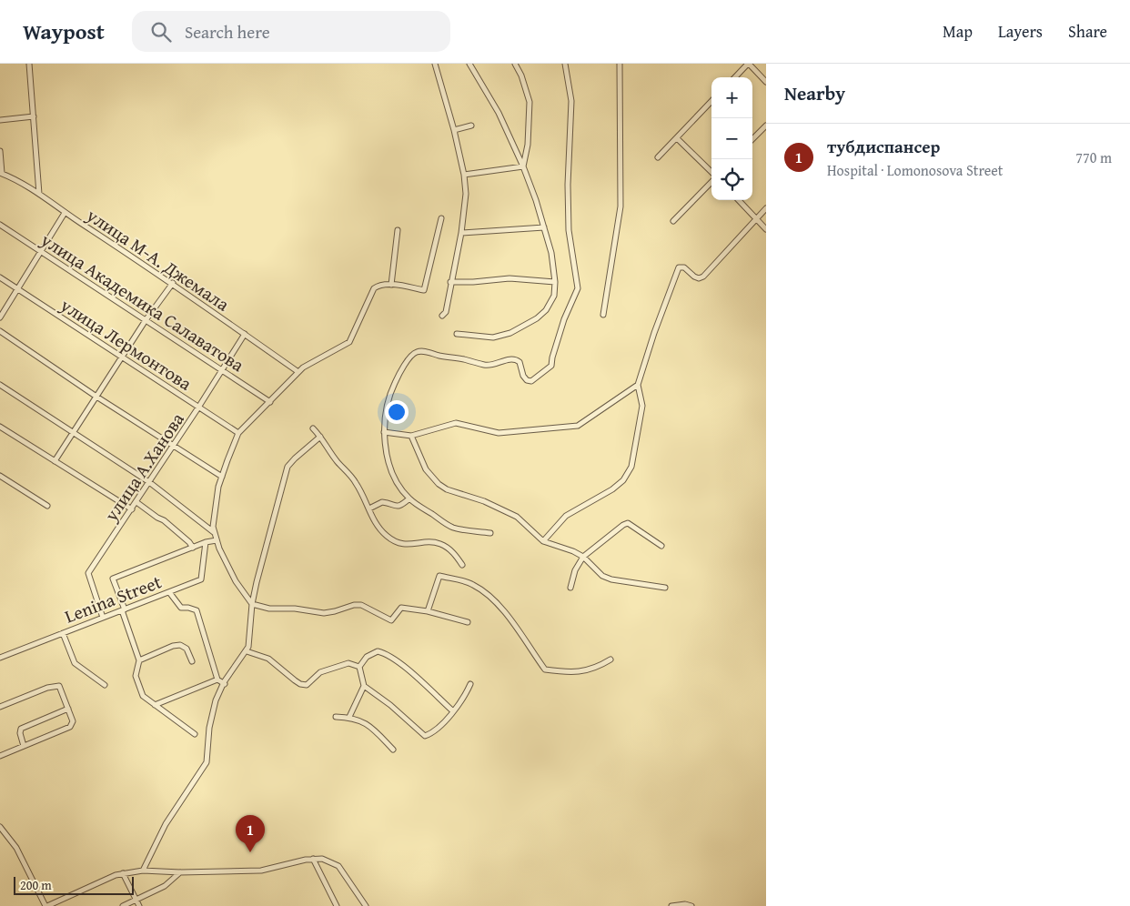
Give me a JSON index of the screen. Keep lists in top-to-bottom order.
{
  "streets": {
    "street": [
      "улица М-А. Джемала",
      "улица Академика Салаватова",
      "улица Лермонтова",
      "улица А.Ханова",
      "Lenina Street"
    ]
  },
  "crossings": [
    ["улица М-А. Джемала", "улица А.Ханова"],
    ["улица Академика Салаватова", "улица А.Ханова"],
    ["улица Лермонтова", "улица А.Ханова"],
    ["улица А.Ханова", "Lenina Street"]
  ],
  "scale_bar": "200 m",
  "page": {
    "header": "Waypost",
    "search": "Search here",
    "nav": ["Map", "Layers", "Share"],
    "heading": "Nearby",
    "map_buttons": ["+", "−"],
    "list": [
      {
        "mark": "1",
        "name": "тубдиспансер",
        "note": "Hospital · Lomonosova Street",
        "value": "770 m"
      }
    ],
    "pins": "1",
    "scale": "200 m"
  }
}
